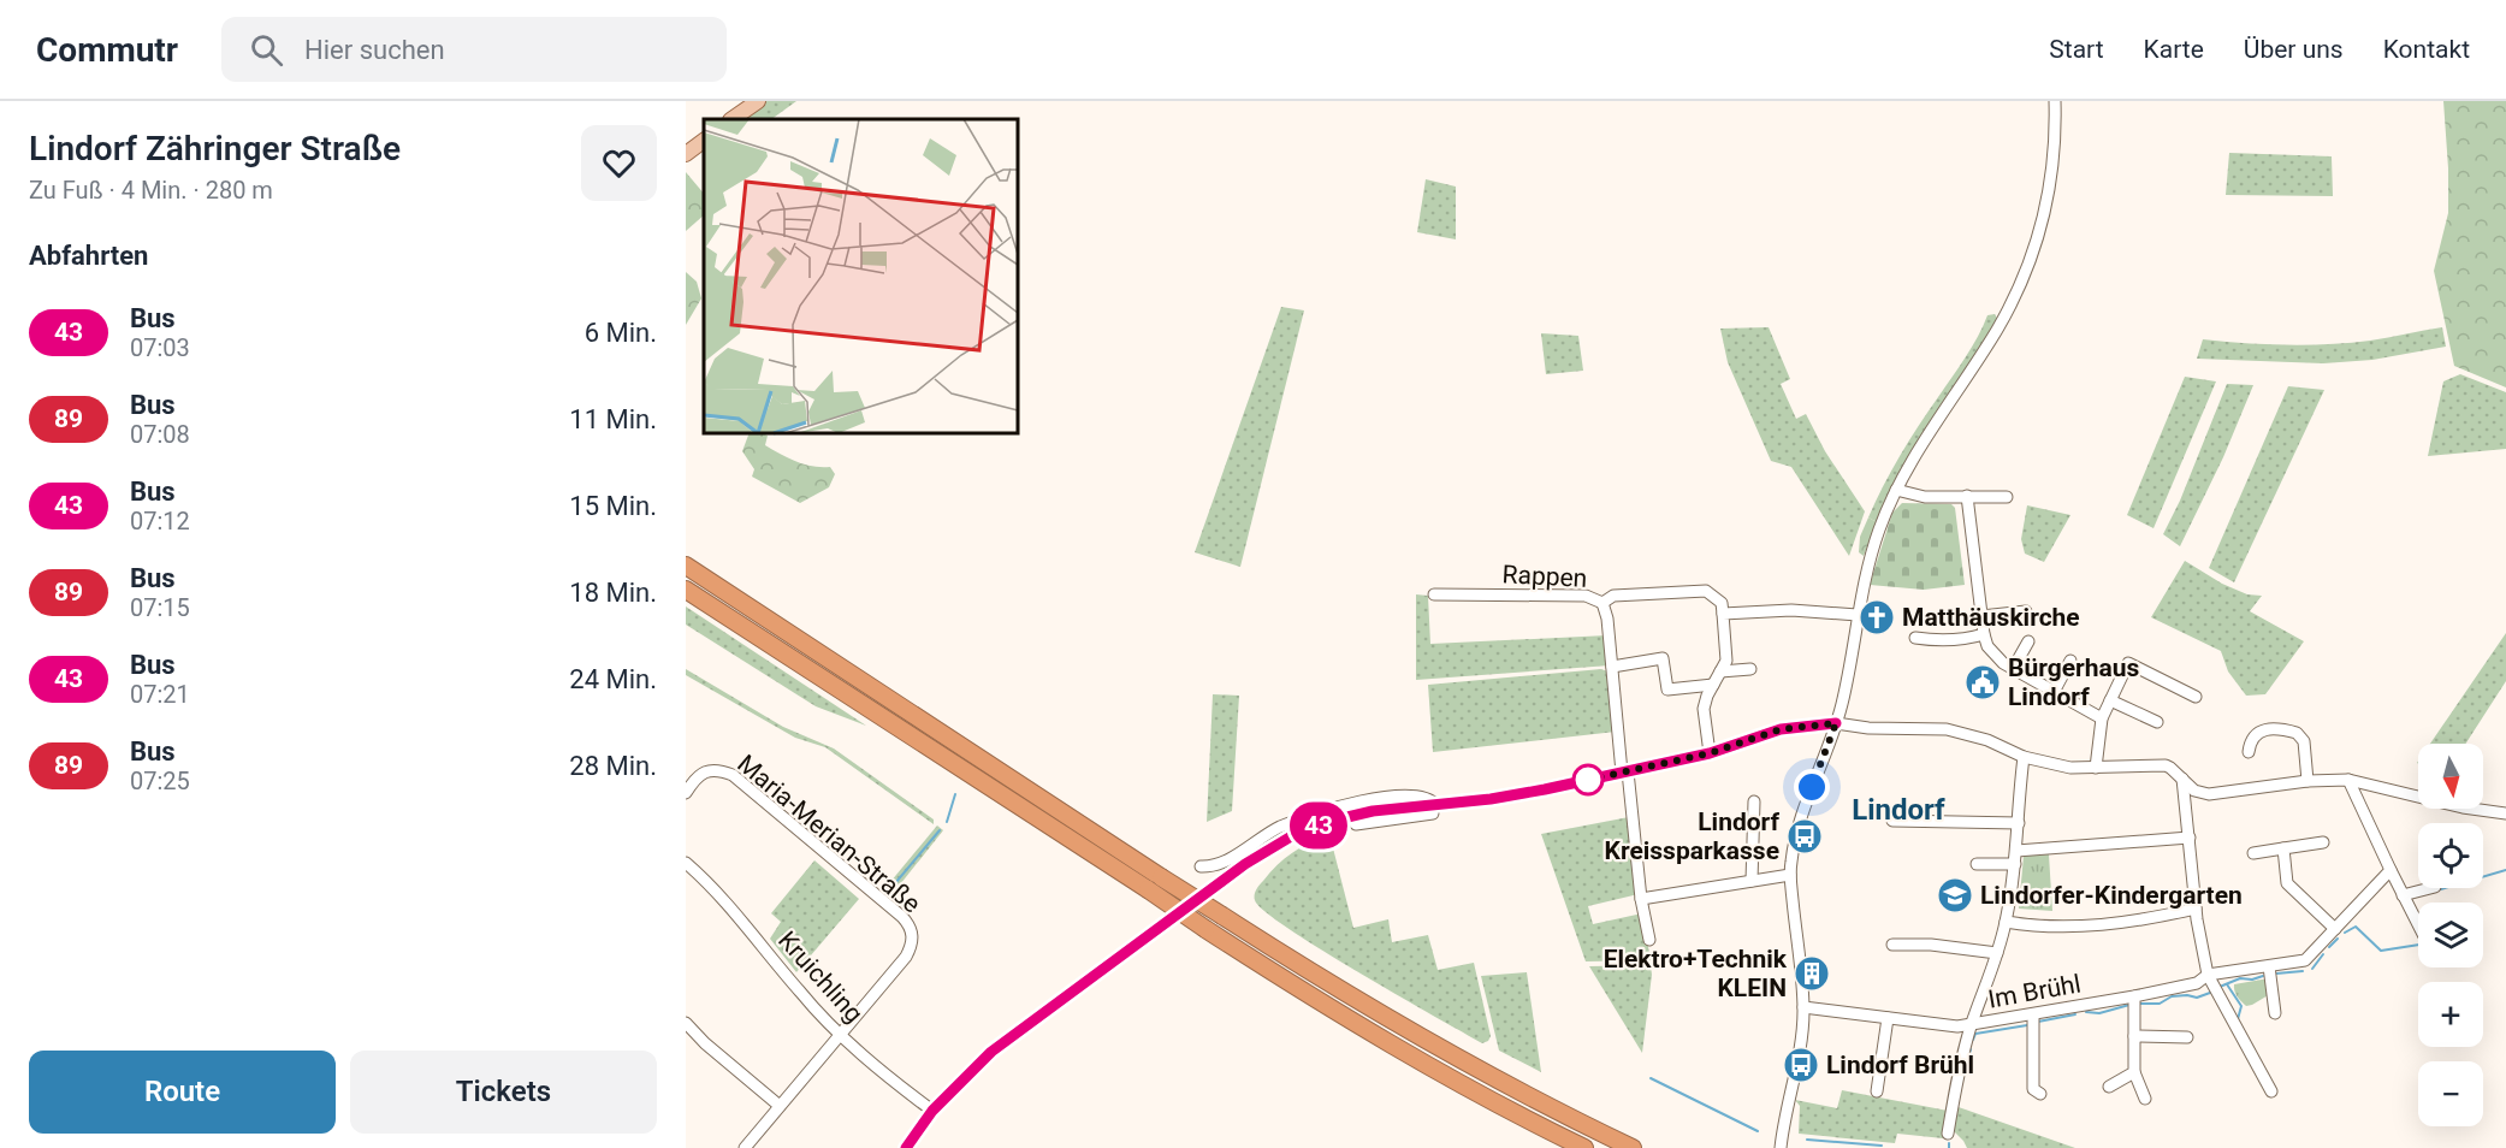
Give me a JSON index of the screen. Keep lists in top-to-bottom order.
{
  "streets": {
    "street": [
      "Rappen",
      "Maria-Merian-Straße",
      "Kruichling",
      "Im Brühl"
    ]
  },
  "crossings": [
    ["Maria-Merian-Straße", "Kruichling"]
  ],
  "districts": ["Lindorf"],
  "places": {
    "church": ["Matthäuskirche"],
    "public building": ["Bürgerhaus Lindorf"],
    "bus stop": ["Lindorf Kreissparkasse", "Lindorf Brühl"],
    "school or university": ["Lindorfer-Kindergarten"],
    "building": ["Elektro+Technik KLEIN"]
  },
  "lines": ["bus line 43"],
  "north": "bottom",
  "page": {
    "header": "Commutr",
    "search": "Hier suchen",
    "nav": [
      "Start",
      "Karte",
      "Über uns",
      "Kontakt"
    ],
    "heading": [
      ["Lindorf Zähringer Straße", "Zu Fuß · 4 Min. · 280 m"],
      "Abfahrten"
    ],
    "on_map": "43",
    "list": [
      {
        "mark": "43",
        "name": "Bus",
        "note": "07:03",
        "value": "6 Min."
      },
      {
        "mark": "89",
        "name": "Bus",
        "note": "07:08",
        "value": "11 Min."
      },
      {
        "mark": "43",
        "name": "Bus",
        "note": "07:12",
        "value": "15 Min."
      },
      {
        "mark": "89",
        "name": "Bus",
        "note": "07:15",
        "value": "18 Min."
      },
      {
        "mark": "43",
        "name": "Bus",
        "note": "07:21",
        "value": "24 Min."
      },
      {
        "mark": "89",
        "name": "Bus",
        "note": "07:25",
        "value": "28 Min."
      }
    ],
    "map_buttons": ["+", "−"],
    "buttons": ["Route", "Tickets"]
  }
}
